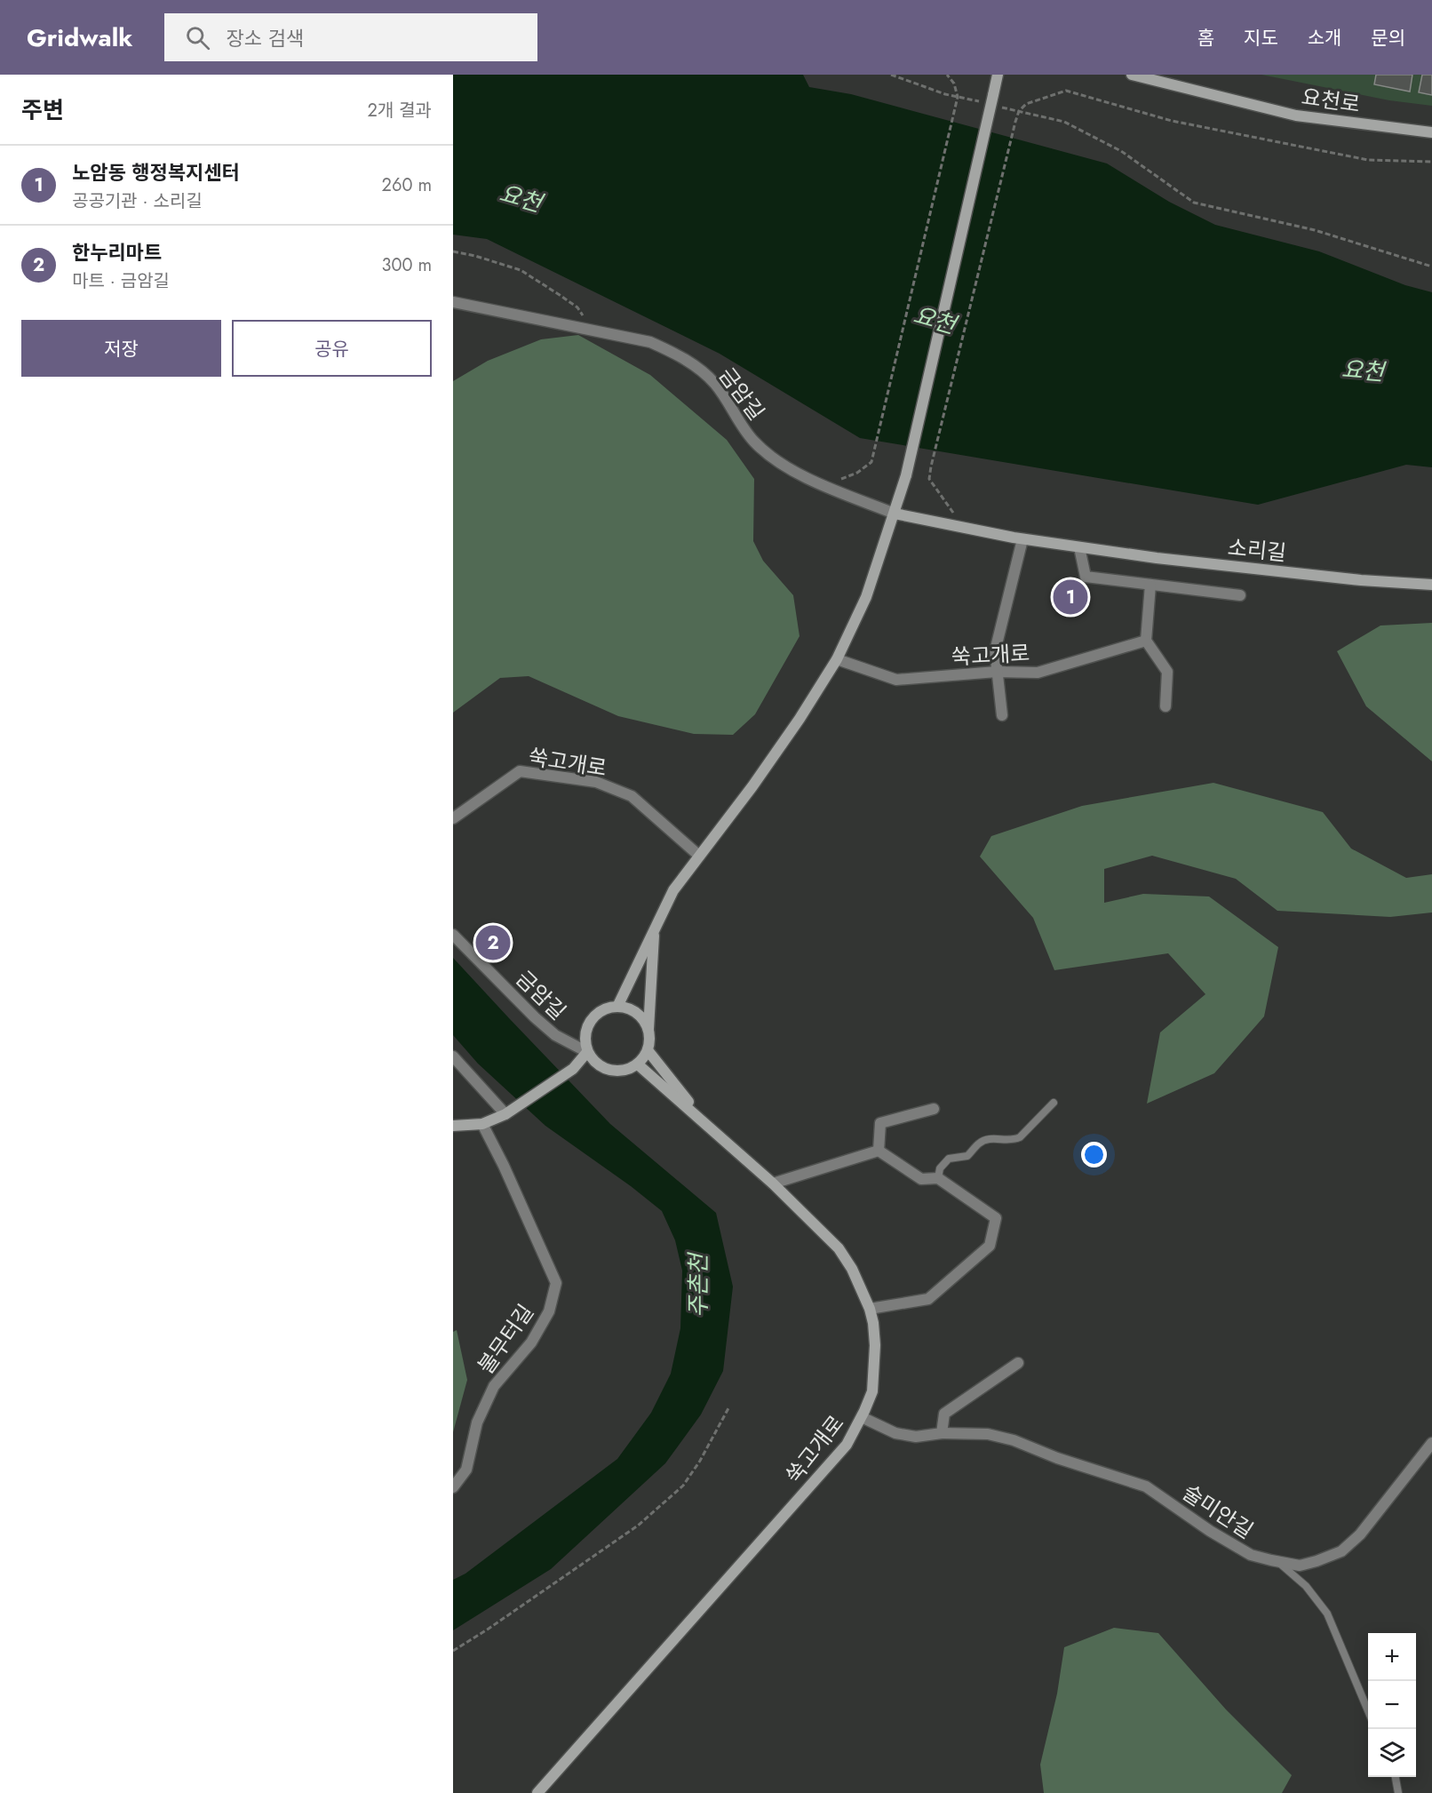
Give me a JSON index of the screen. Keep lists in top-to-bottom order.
{
  "streets": {
    "street": [
      "요천로",
      "금암길",
      "소리길",
      "쑥고개로",
      "불무터길",
      "술미안길"
    ]
  },
  "crossings": [
    ["금암길", "소리길"],
    ["금암길", "쑥고개로"],
    ["쑥고개로", "술미안길"]
  ],
  "water": ["요천", "주촌천"],
  "page": {
    "header": "Gridwalk",
    "search": "장소 검색",
    "nav": [
      "홈",
      "지도",
      "소개",
      "문의"
    ],
    "heading": ["주변", "2개 결과"],
    "list": [
      {
        "mark": "1",
        "name": "노암동 행정복지센터",
        "note": "공공기관 · 소리길",
        "value": "260 m"
      },
      {
        "mark": "2",
        "name": "한누리마트",
        "note": "마트 · 금암길",
        "value": "300 m"
      }
    ],
    "buttons": ["저장", "공유"],
    "pins": ["1", "2"],
    "map_buttons": ["+", "−"]
  }
}
